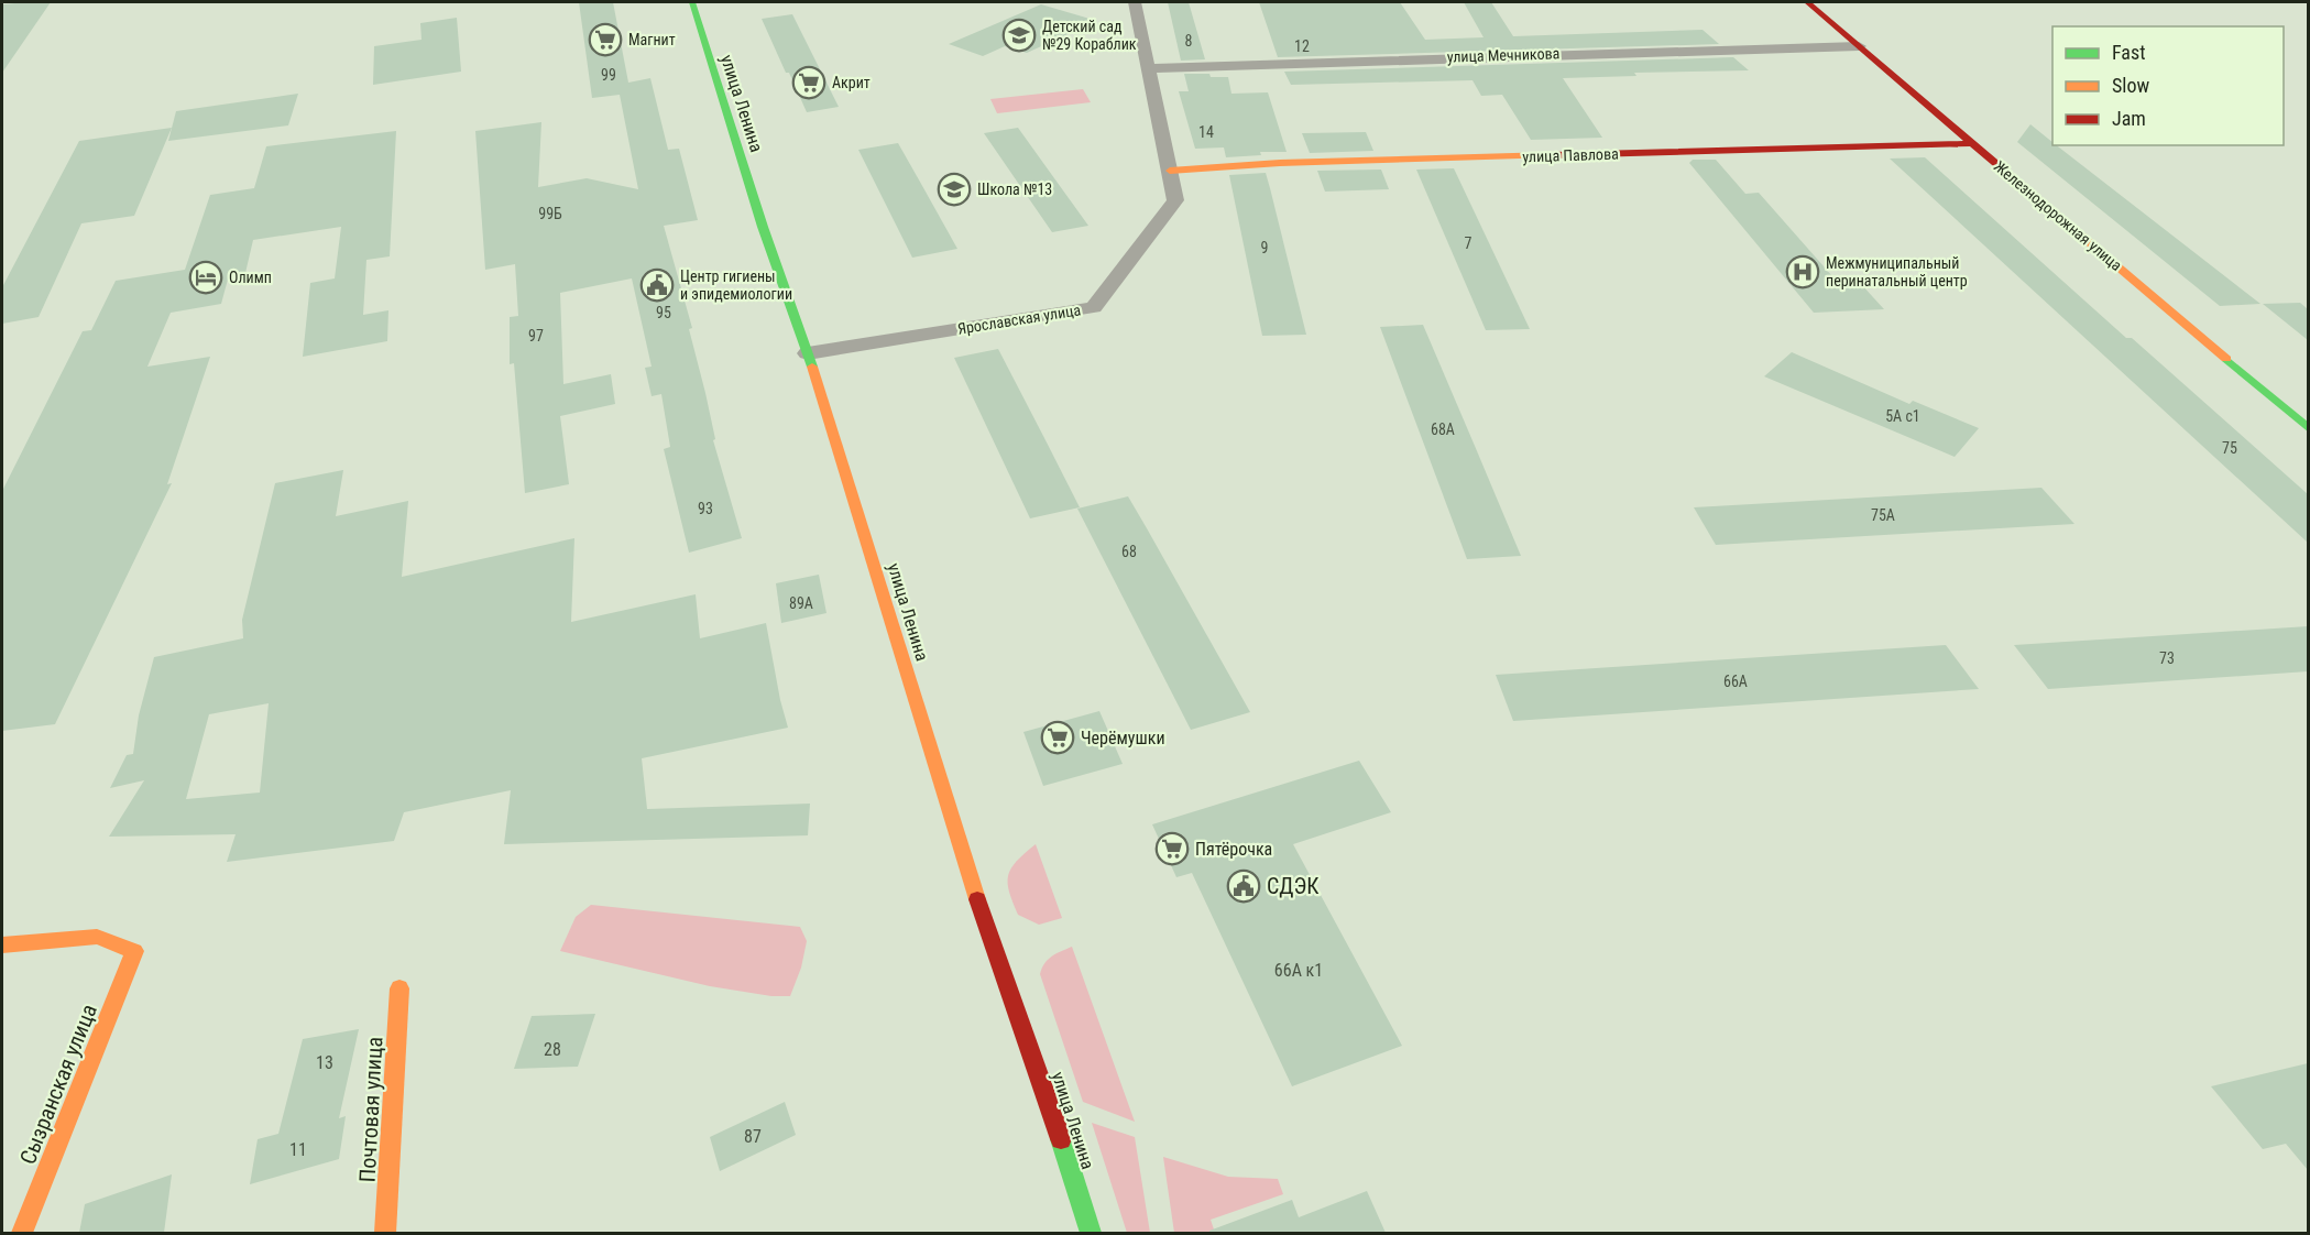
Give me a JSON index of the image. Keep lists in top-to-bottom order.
{
  "streets": {
    "street": [
      "улица Мечникова",
      "улица Ленина",
      "улица Павлова",
      "Железнодорожная улица",
      "Ярославская улица",
      "Сызранская улица",
      "Почтовая улица"
    ]
  },
  "crossings": [
    ["улица Мечникова", "Железнодорожная улица"],
    ["улица Мечникова", "Ярославская улица"],
    ["улица Ленина", "Ярославская улица"],
    ["улица Павлова", "Железнодорожная улица"],
    ["улица Павлова", "Ярославская улица"]
  ],
  "places": {
    "school or university": ["Детский сад №29 Кораблик", "Школа №13"],
    "supermarket": [
      "Магнит",
      "Акрит",
      "Черёмушки",
      "Пятёрочка"
    ],
    "hospital": ["Межмуниципальный перинатальный центр"],
    "hotel": ["Олимп"],
    "public building": ["Центр гигиены и эпидемиологии", "СДЭК"]
  },
  "house_numbers": [
    "8",
    "12",
    "99",
    "14",
    "99Б",
    "7",
    "9",
    "95",
    "97",
    "5А с1",
    "68А",
    "75",
    "93",
    "75А",
    "68",
    "89А",
    "73",
    "66А",
    "66А к1",
    "28",
    "13",
    "87",
    "11"
  ],
  "legend": ["Fast", "Slow", "Jam"]
}
